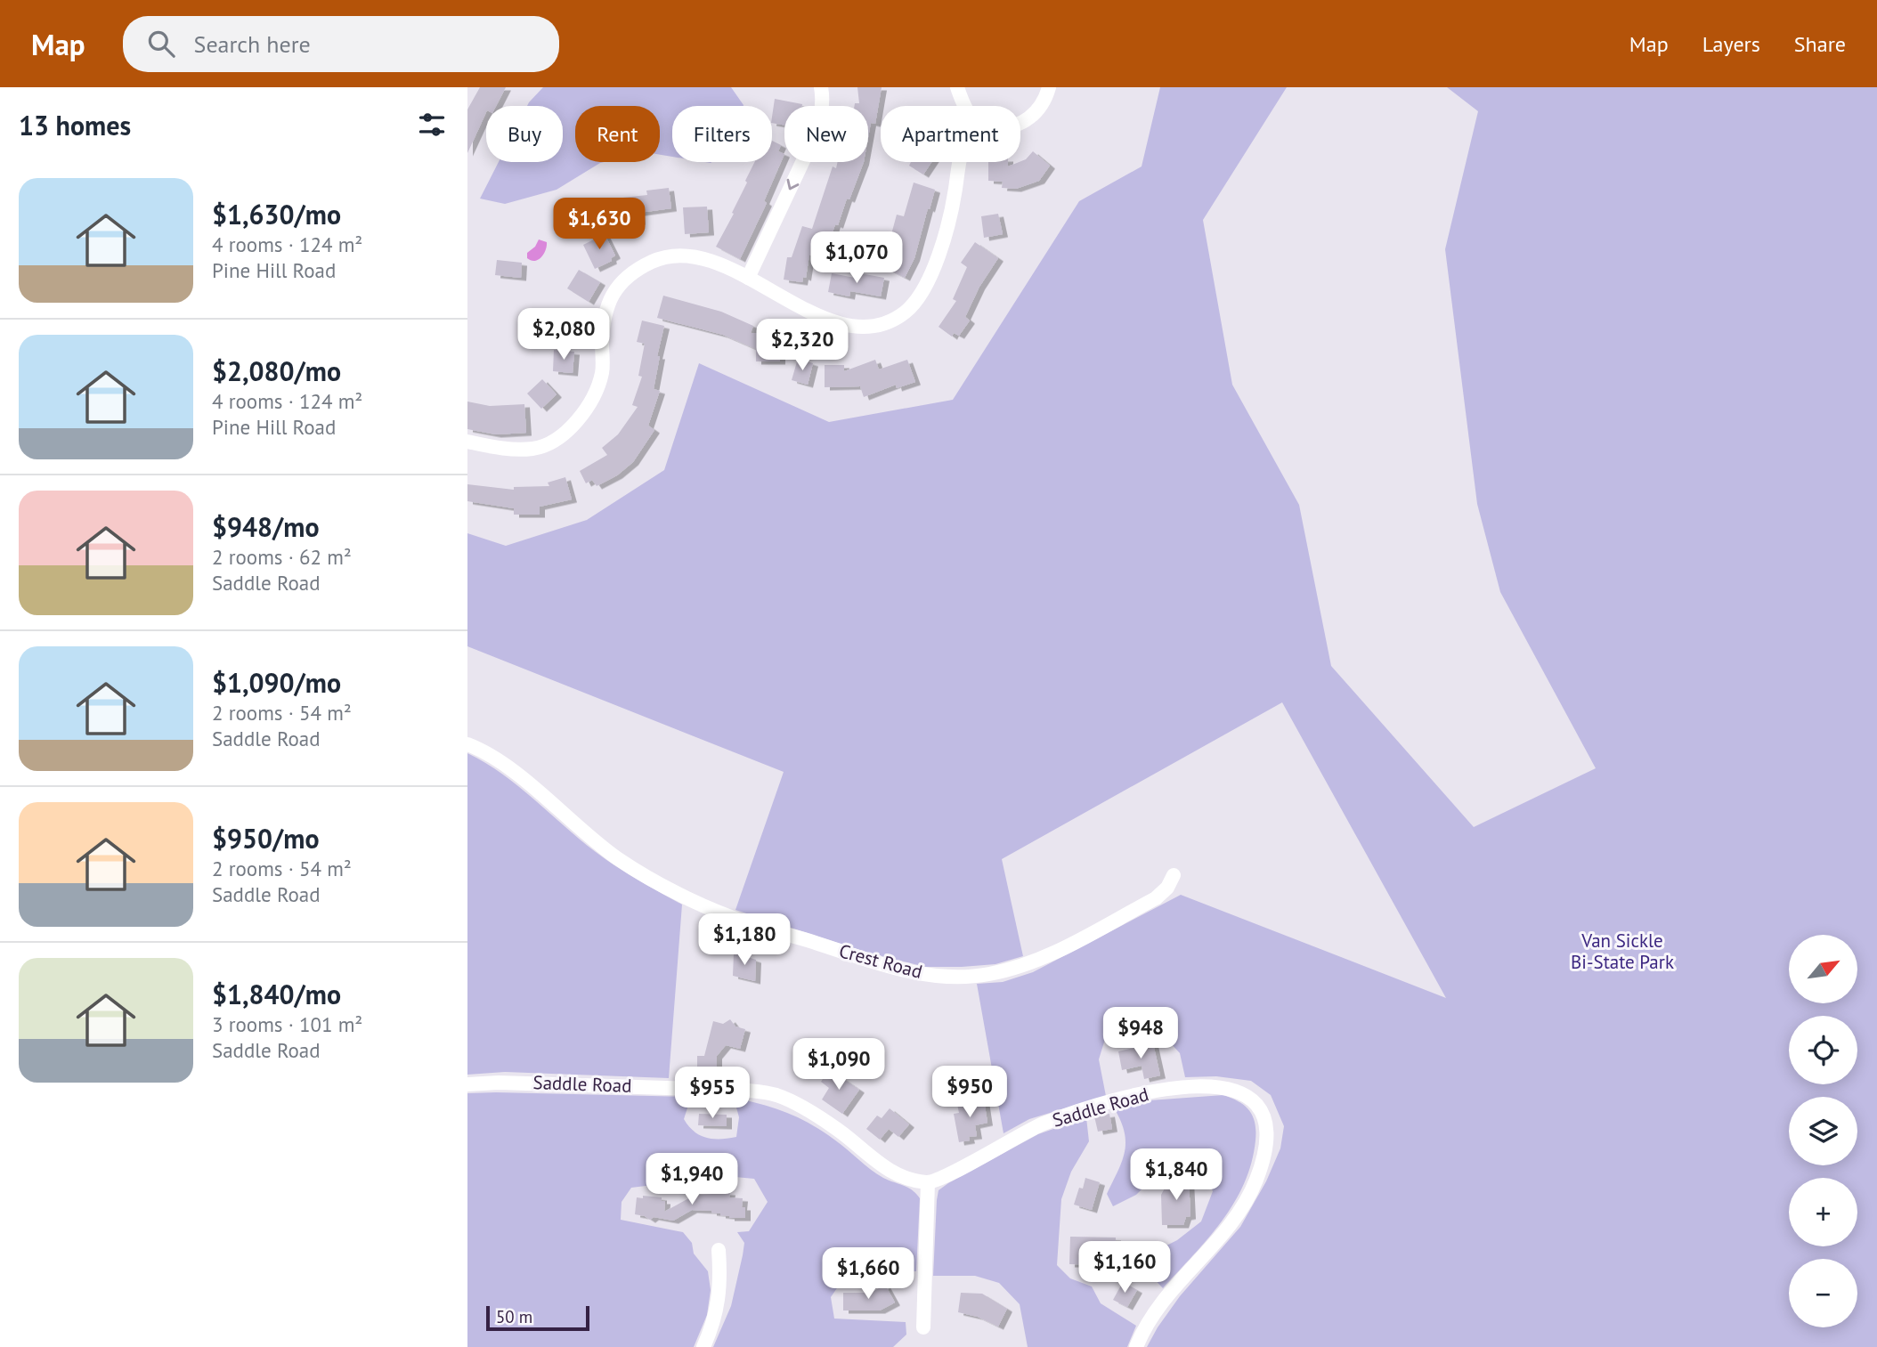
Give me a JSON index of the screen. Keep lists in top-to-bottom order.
{
  "streets": {
    "street": ["Crest Road", "Saddle Road"]
  },
  "parks": ["Van Sickle Bi-State Park"],
  "scale_bar": "50 m",
  "north": "top right",
  "page": {
    "header": "Map",
    "search": "Search here",
    "nav": ["Map", "Layers", "Share"],
    "heading": "13 homes",
    "chip": [
      "Buy",
      "Rent",
      "Filters",
      "New",
      "Apartment"
    ],
    "list": [
      {
        "name": "$1,630/mo",
        "note": "4 rooms · 124 m² · Pine Hill Road"
      },
      {
        "name": "$2,080/mo",
        "note": "4 rooms · 124 m² · Pine Hill Road"
      },
      {
        "name": "$948/mo",
        "note": "2 rooms · 62 m² · Saddle Road"
      },
      {
        "name": "$1,090/mo",
        "note": "2 rooms · 54 m² · Saddle Road"
      },
      {
        "name": "$950/mo",
        "note": "2 rooms · 54 m² · Saddle Road"
      },
      {
        "name": "$1,840/mo",
        "note": "3 rooms · 101 m² · Saddle Road"
      }
    ],
    "price": [
      "$1,630",
      "$1,070",
      "$2,080",
      "$2,320",
      "$1,180",
      "$948",
      "$1,090",
      "$950",
      "$955",
      "$1,840",
      "$1,940",
      "$1,160",
      "$1,660"
    ],
    "map_buttons": ["+", "−"],
    "scale": "50 m"
  }
}
